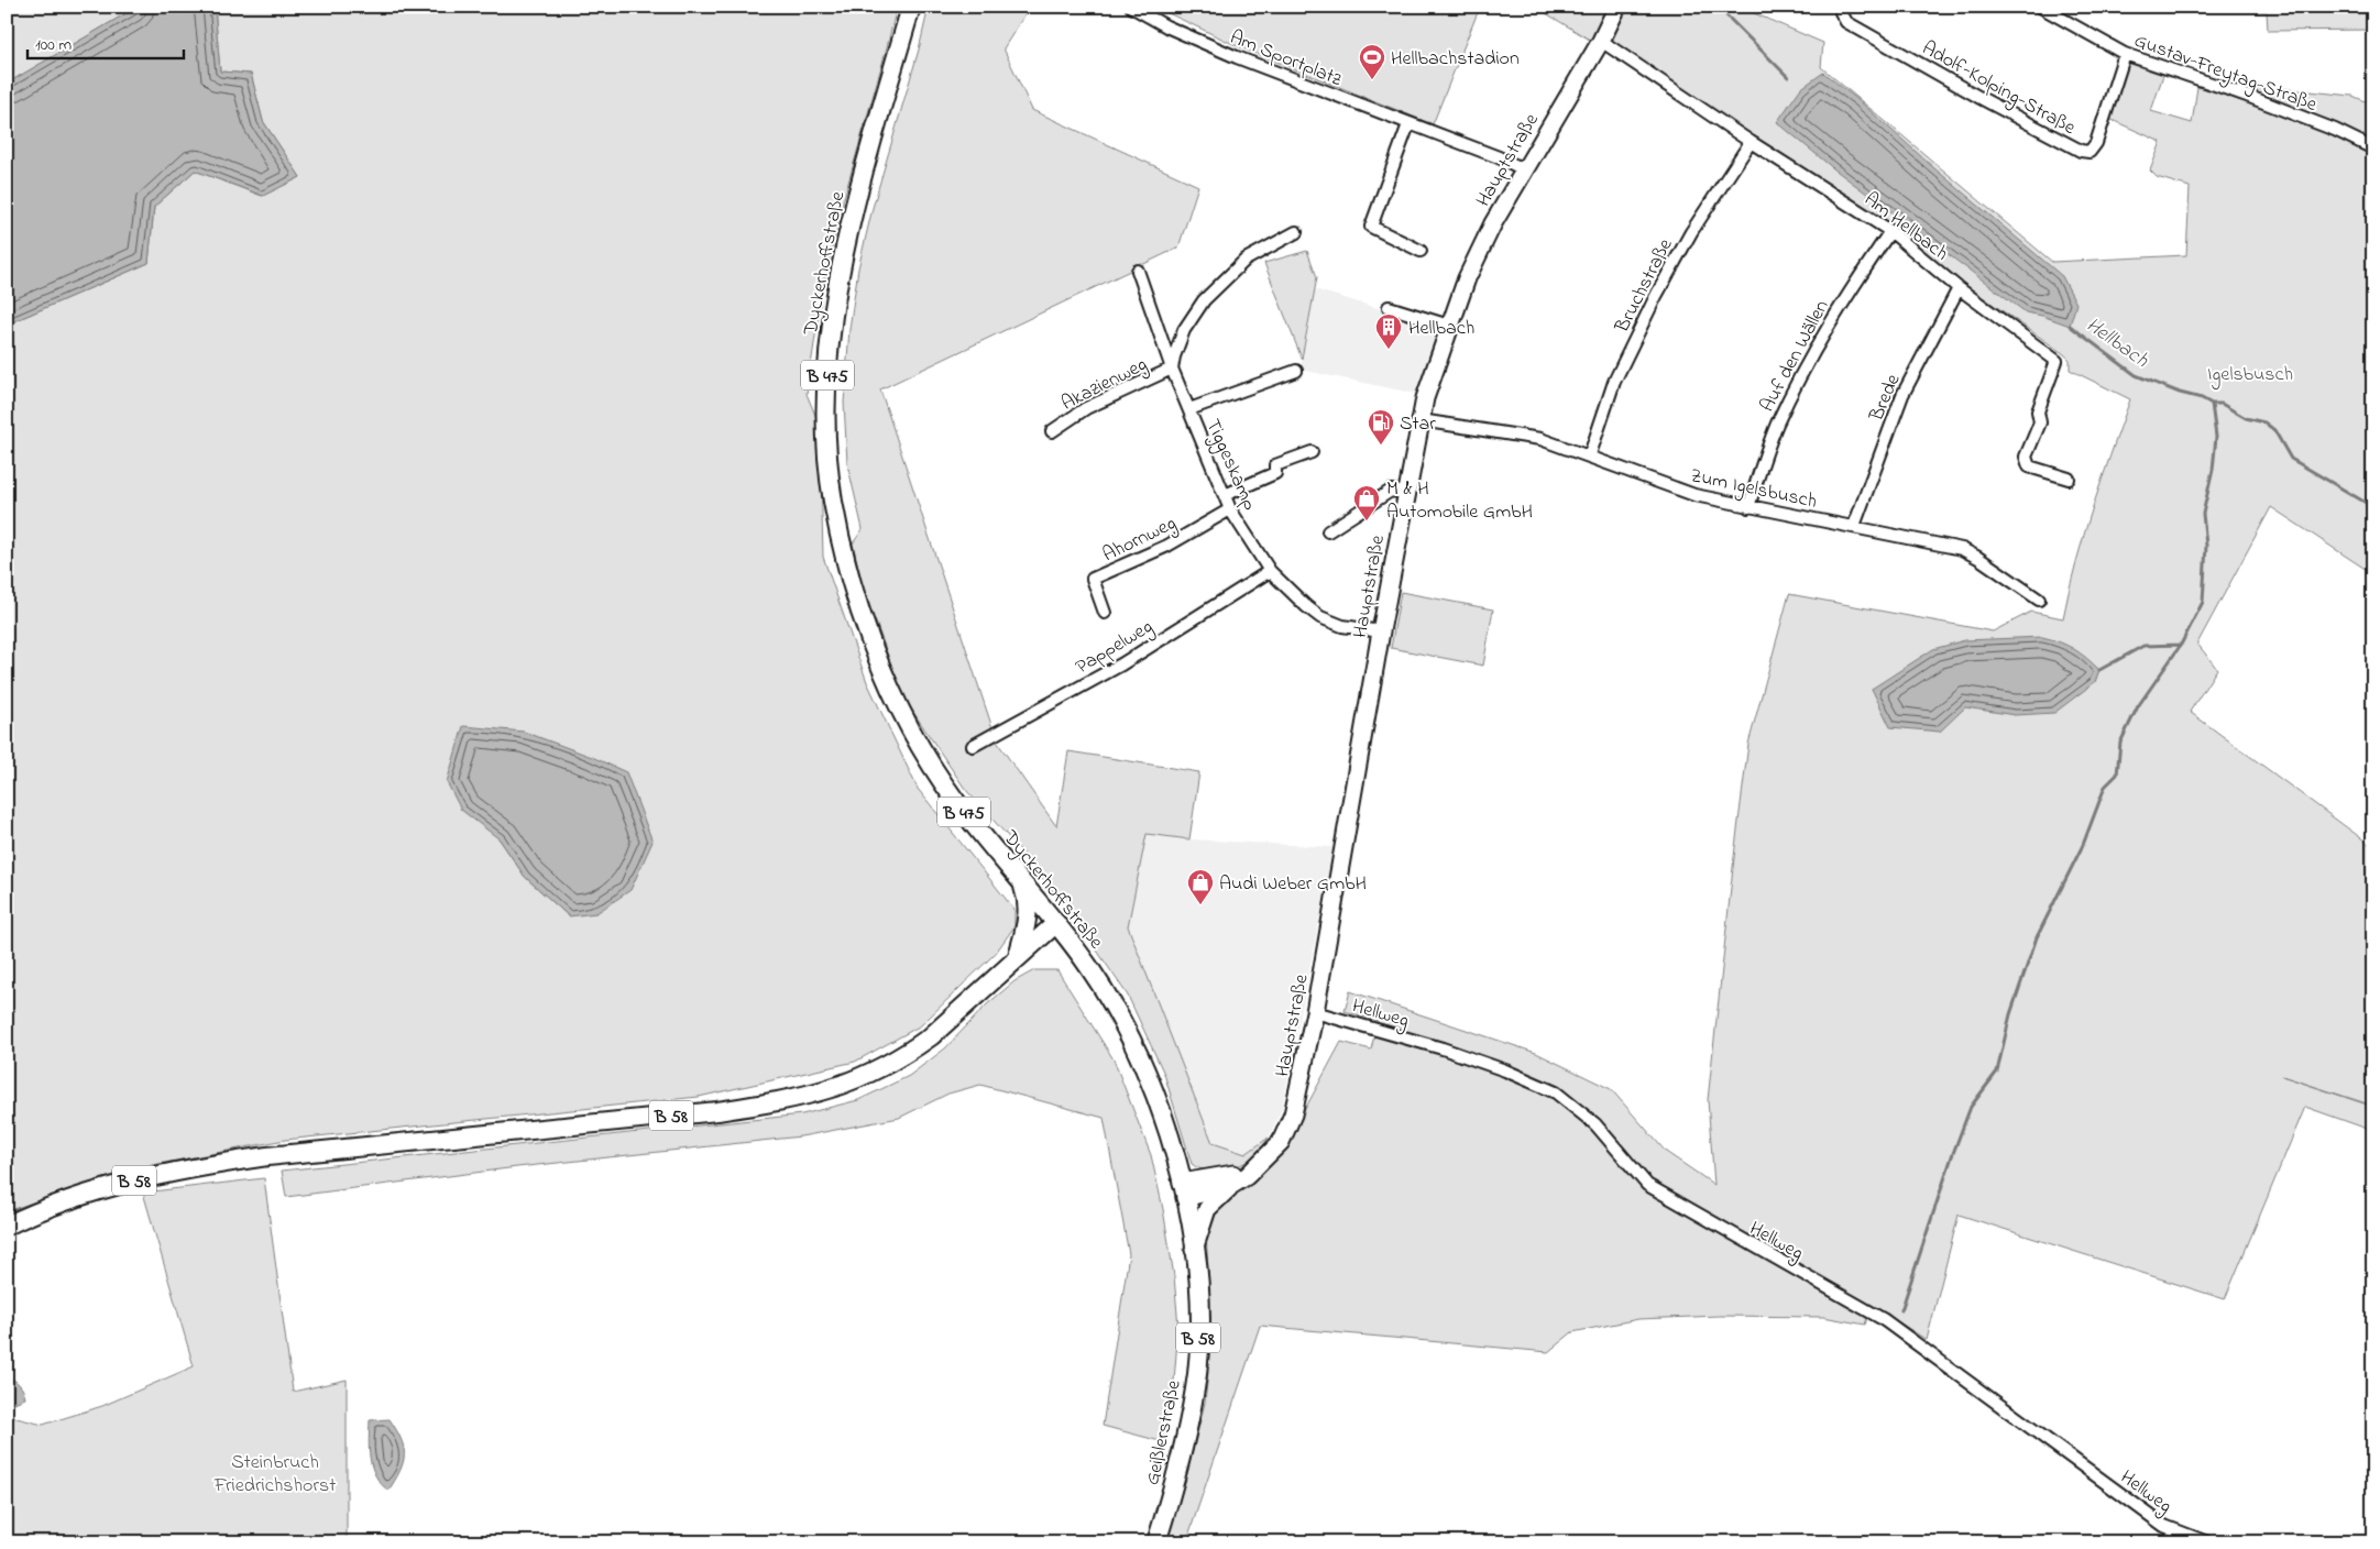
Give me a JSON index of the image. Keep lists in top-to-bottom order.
{
  "streets": {
    "main road": [
      "Dyckerhoffstraße",
      "B 475",
      "B 58",
      "Geißlerstraße"
    ],
    "street": [
      "Am Sportplatz",
      "Gustav-Freytag-Straße",
      "Adolf-Kolping-Straße",
      "Hauptstraße",
      "Am Hellbach",
      "Bruchstraße",
      "Auf den Wällen",
      "Akazienweg",
      "Brede",
      "Tiggeskamp",
      "Zum Igelsbusch",
      "Ahornweg",
      "Pappelweg",
      "Hellweg"
    ]
  },
  "crossings": [
    ["Am Sportplatz", "Hauptstraße"],
    ["Gustav-Freytag-Straße", "Adolf-Kolping-Straße"],
    ["Hauptstraße", "Am Hellbach"],
    ["Hauptstraße", "Dyckerhoffstraße"],
    ["Hauptstraße", "Tiggeskamp"],
    ["Hauptstraße", "Zum Igelsbusch"],
    ["Hauptstraße", "Hellweg"],
    ["Hauptstraße", "Geißlerstraße"],
    ["Am Hellbach", "Bruchstraße"],
    ["Am Hellbach", "Auf den Wällen"],
    ["Am Hellbach", "Brede"],
    ["Dyckerhoffstraße", "B 58"],
    ["Dyckerhoffstraße", "Geißlerstraße"],
    ["Bruchstraße", "Zum Igelsbusch"],
    ["Auf den Wällen", "Zum Igelsbusch"],
    ["Akazienweg", "Tiggeskamp"],
    ["Brede", "Zum Igelsbusch"],
    ["Tiggeskamp", "Ahornweg"],
    ["Tiggeskamp", "Pappelweg"]
  ],
  "water": ["Hellbach"],
  "parks": ["Igelsbusch", "Steinbruch Friedrichshorst"],
  "places": {
    "sports": ["Hellbachstadion"],
    "building": ["Hellbach"],
    "fuel station": ["Star"],
    "shop": ["M & H Automobile GmbH", "Audi Weber GmbH"]
  },
  "scale_bar": "100 m"
}
